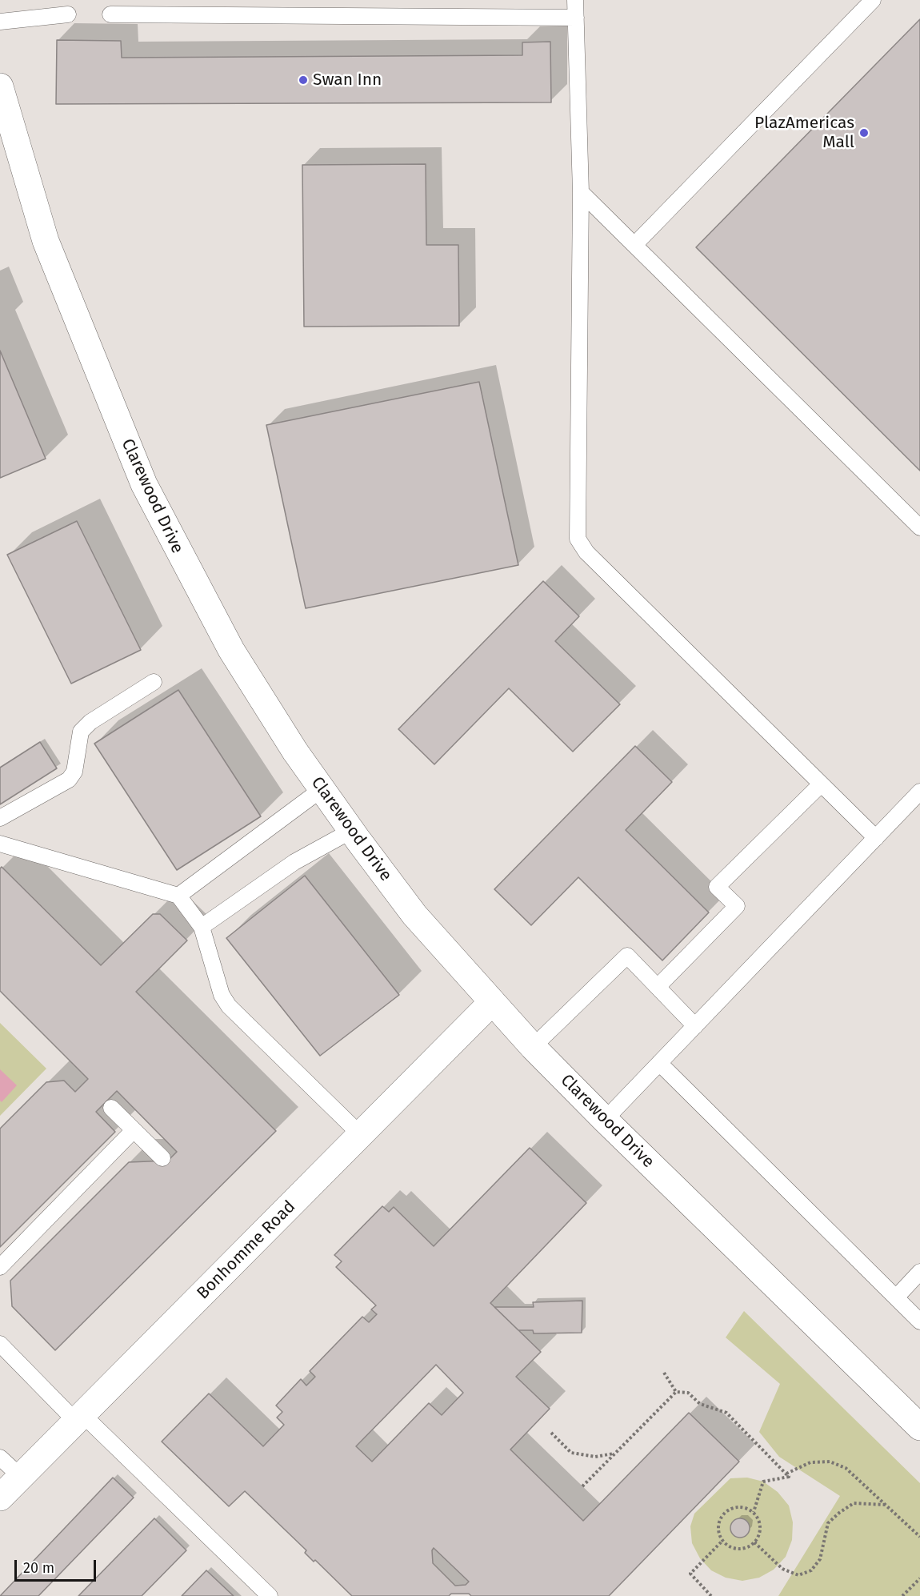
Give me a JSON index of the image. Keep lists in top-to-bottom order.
{
  "streets": {
    "street": ["Clarewood Drive", "Bonhomme Road"]
  },
  "crossings": [
    ["Clarewood Drive", "Bonhomme Road"]
  ],
  "places": ["Swan Inn", "PlazAmericas Mall"],
  "scale_bar": "20 m"
}
